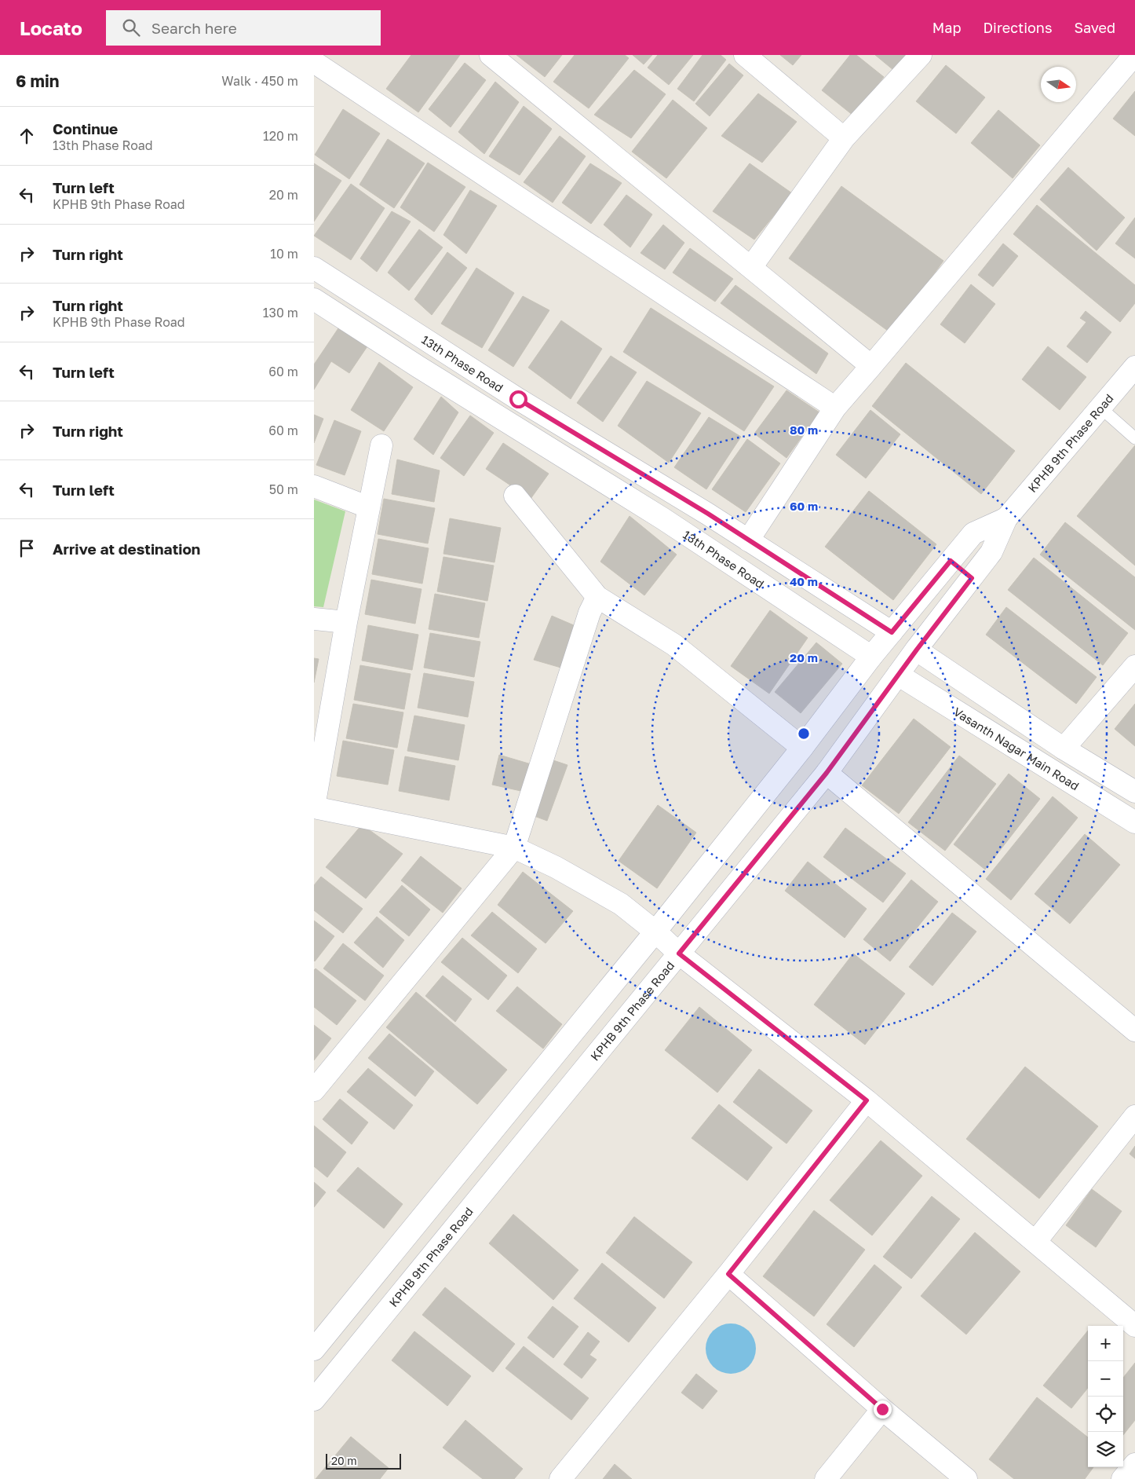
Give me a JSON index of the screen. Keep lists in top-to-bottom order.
{
  "streets": {
    "street": ["13th Phase Road", "KPHB 9th Phase Road", "Vasanth Nagar Main Road"]
  },
  "crossings": [
    ["13th Phase Road", "KPHB 9th Phase Road"],
    ["KPHB 9th Phase Road", "Vasanth Nagar Main Road"]
  ],
  "scale_bar": "20 m",
  "north": "right",
  "page": {
    "header": "Locato",
    "search": "Search here",
    "nav": ["Map", "Directions", "Saved"],
    "heading": ["6 min", "Walk · 450 m"],
    "list": [
      ["Continue", "13th Phase Road", "120 m"],
      ["Turn left", "KPHB 9th Phase Road", "20 m"],
      ["Turn right", "10 m"],
      ["Turn right", "KPHB 9th Phase Road", "130 m"],
      ["Turn left", "60 m"],
      ["Turn right", "60 m"],
      ["Turn left", "50 m"],
      "Arrive at destination"
    ],
    "map_buttons": ["+", "−"],
    "scale": "20 m"
  },
  "rings": [
    "80 m",
    "60 m",
    "40 m",
    "20 m"
  ]
}
